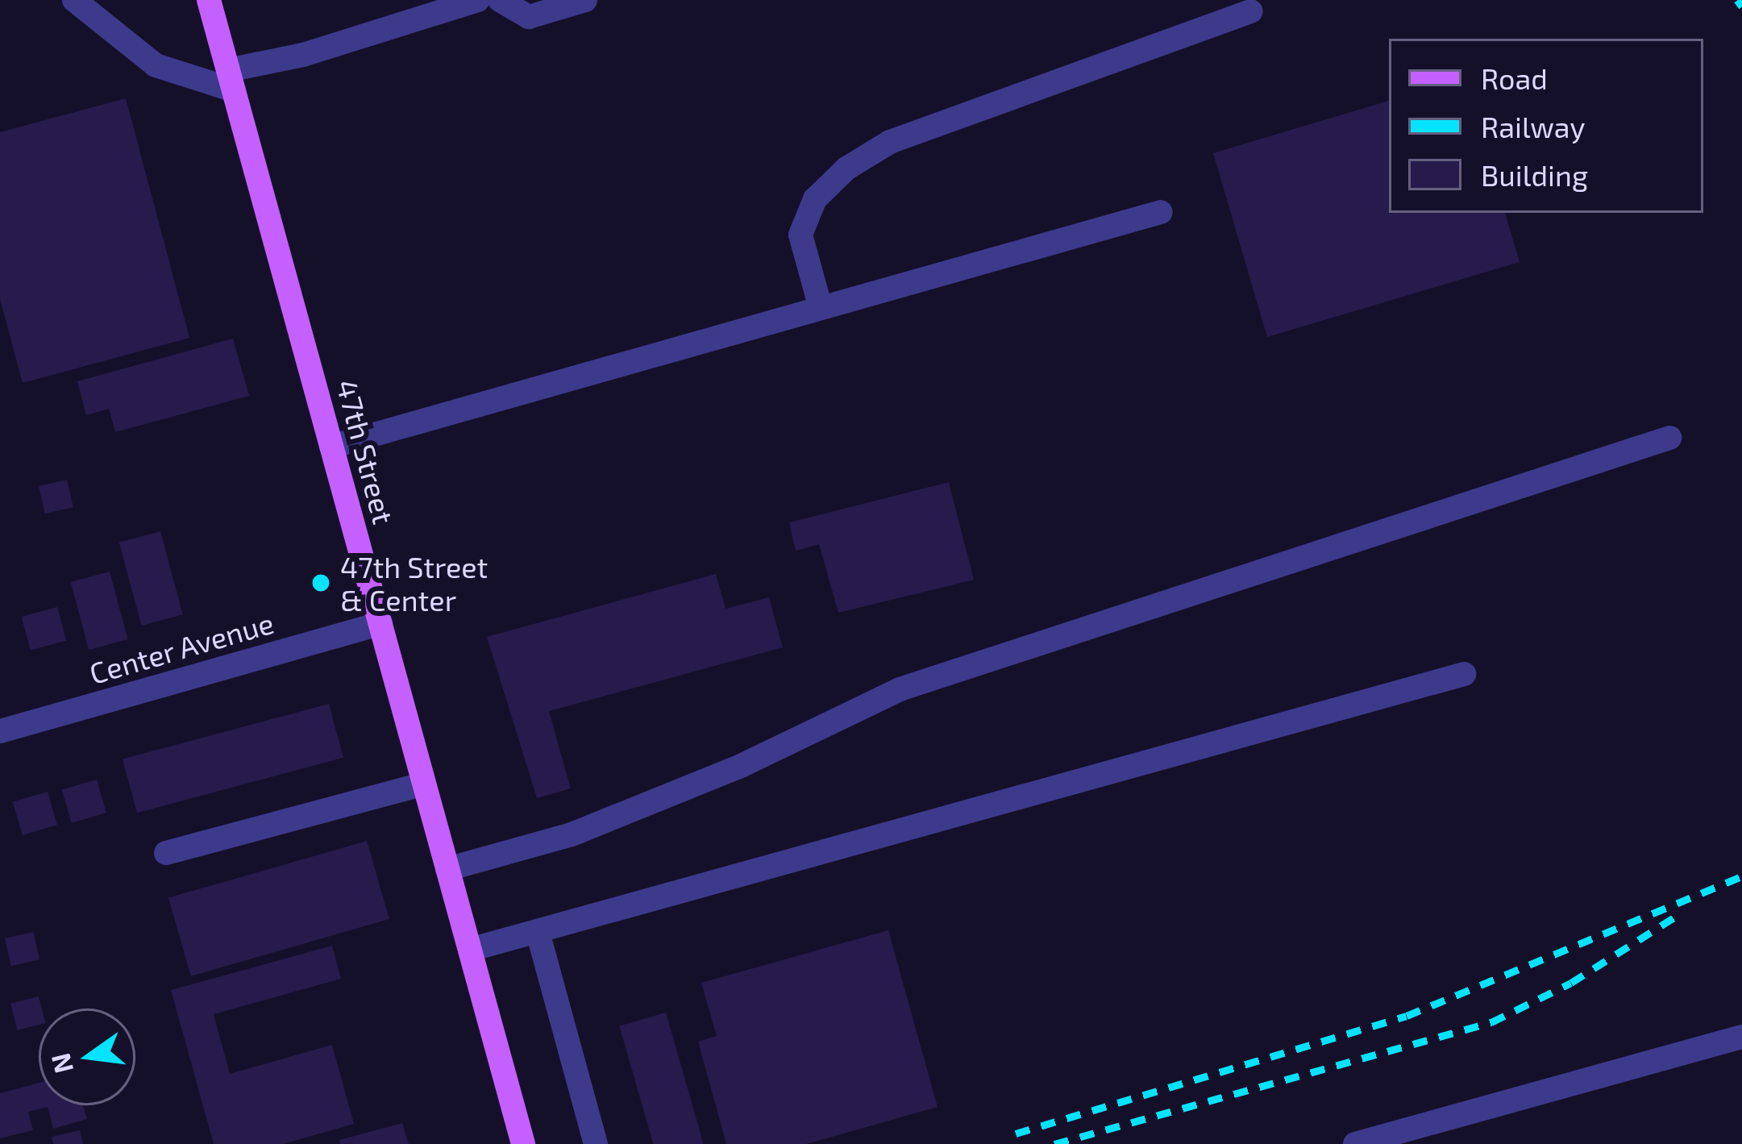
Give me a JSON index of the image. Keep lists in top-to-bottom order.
{
  "streets": {
    "main road": ["47th Street"],
    "street": ["Center Avenue"]
  },
  "crossings": [
    ["47th Street", "Center Avenue"]
  ],
  "places": ["47th Street & Center"],
  "legend": ["Road", "Railway", "Building"],
  "north": "left"
}
